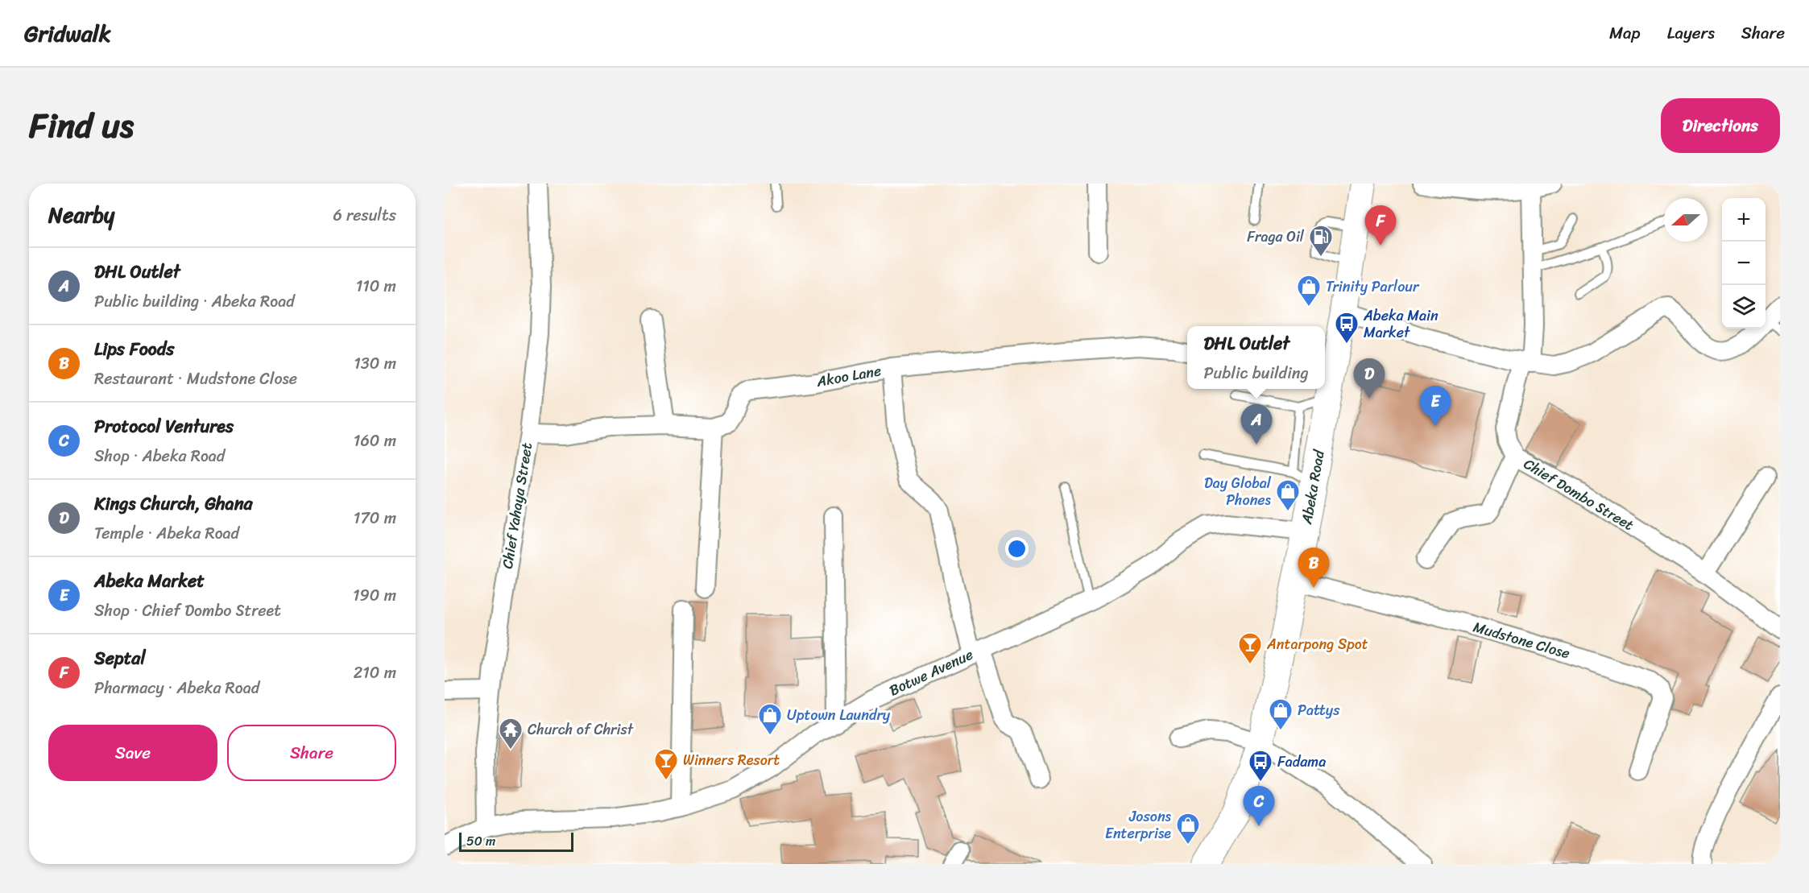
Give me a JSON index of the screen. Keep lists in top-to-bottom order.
{
  "streets": {
    "street": [
      "Akoo Lane",
      "Abeka Road",
      "Chief Dombo Street",
      "Chief Yahaya Street",
      "Mudstone Close",
      "Botwe Avenue"
    ]
  },
  "crossings": [
    ["Abeka Road", "Mudstone Close"],
    ["Abeka Road", "Botwe Avenue"],
    ["Chief Yahaya Street", "Botwe Avenue"]
  ],
  "places": {
    "fuel station": ["Fraga Oil"],
    "shop": [
      "Trinity Parlour",
      "Day Global Phones",
      "Pattys",
      "Uptown Laundry",
      "Josons Enterprise"
    ],
    "bus stop": ["Abeka Main Market", "Fadama"],
    "bar": ["Antarpong Spot", "Winners Resort"],
    "temple": ["Church of Christ"]
  },
  "scale_bar": "50 m",
  "north": "left",
  "page": {
    "header": "Gridwalk",
    "nav": ["Map", "Layers", "Share"],
    "title": "Find us",
    "buttons": [
      "Directions",
      ["Save", "Share"]
    ],
    "heading": ["Nearby", "6 results"],
    "map_buttons": ["+", "−"],
    "pins": [
      "F",
      "D",
      "E",
      "A",
      "B",
      "C"
    ],
    "list": [
      {
        "mark": "A",
        "name": "DHL Outlet",
        "note": "Public building · Abeka Road",
        "value": "110 m"
      },
      {
        "mark": "B",
        "name": "Lips Foods",
        "note": "Restaurant · Mudstone Close",
        "value": "130 m"
      },
      {
        "mark": "C",
        "name": "Protocol Ventures",
        "note": "Shop · Abeka Road",
        "value": "160 m"
      },
      {
        "mark": "D",
        "name": "Kings Church, Ghana",
        "note": "Temple · Abeka Road",
        "value": "170 m"
      },
      {
        "mark": "E",
        "name": "Abeka Market",
        "note": "Shop · Chief Dombo Street",
        "value": "190 m"
      },
      {
        "mark": "F",
        "name": "Septal",
        "note": "Pharmacy · Abeka Road",
        "value": "210 m"
      }
    ],
    "popup": ["DHL Outlet", "Public building"],
    "scale": "50 m"
  }
}
